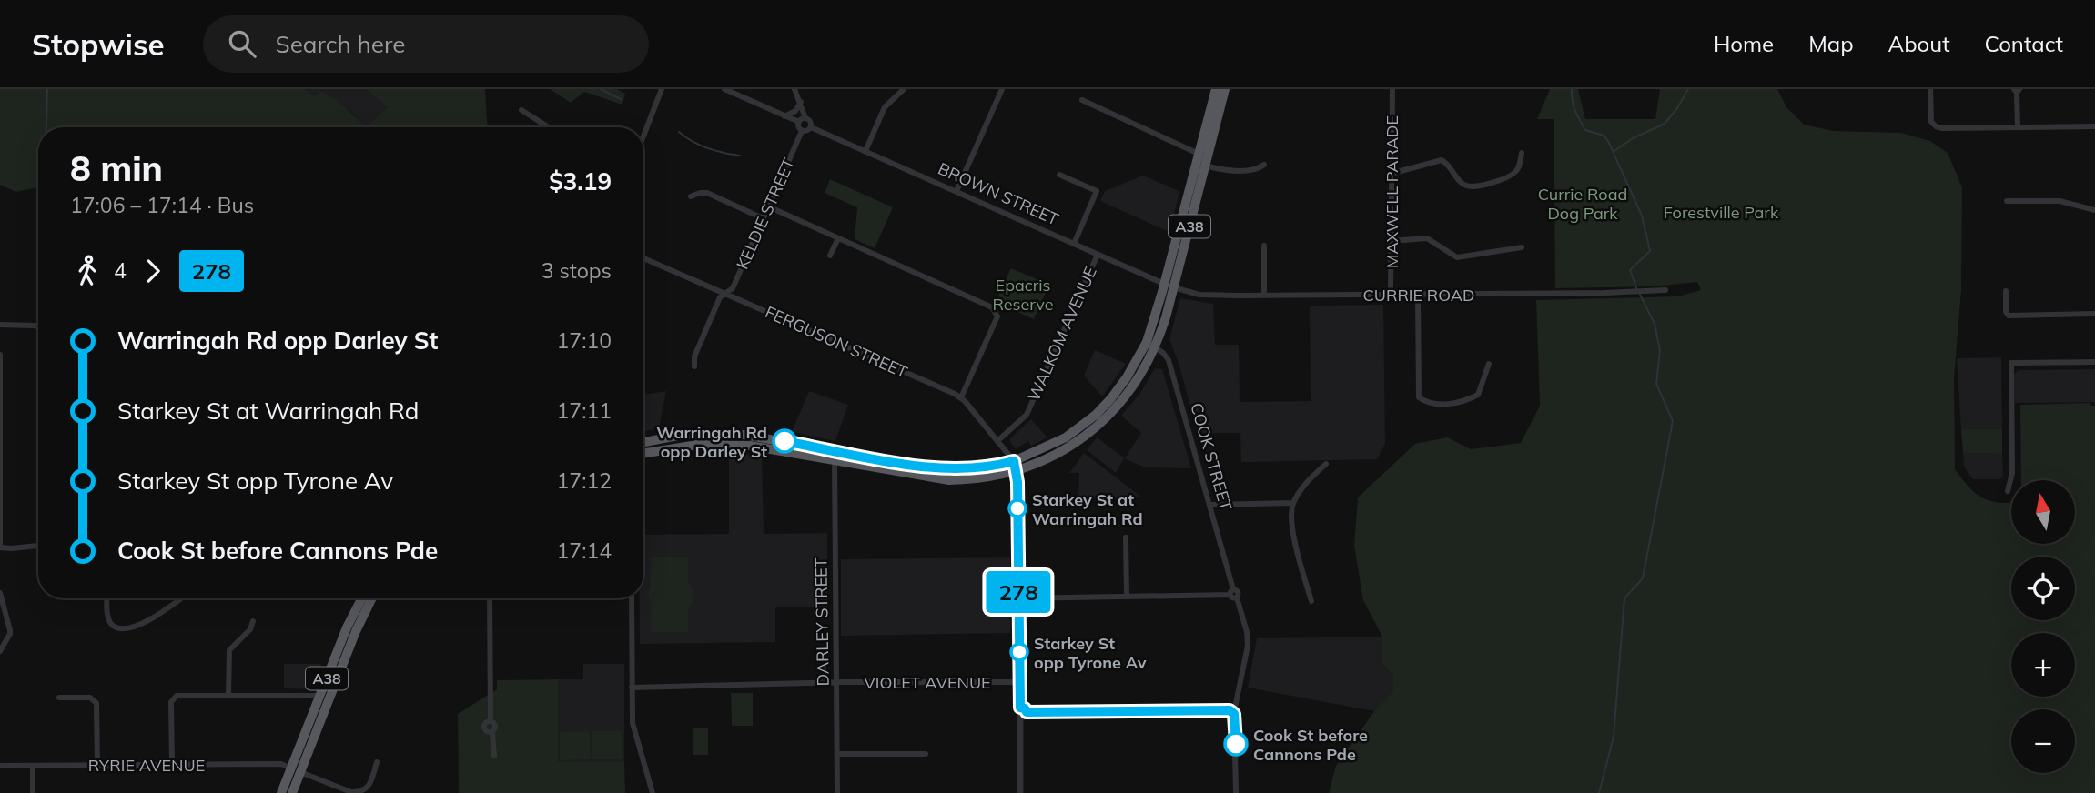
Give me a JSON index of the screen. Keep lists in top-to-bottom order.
{
  "streets": {
    "highway": ["A38", "DARLEY STREET"],
    "street": [
      "MAXWELL PARADE",
      "BROWN STREET",
      "KELDIE STREET",
      "CURRIE ROAD",
      "WALKOM AVENUE",
      "FERGUSON STREET",
      "COOK STREET",
      "VIOLET AVENUE",
      "RYRIE AVENUE"
    ]
  },
  "crossings": [
    ["MAXWELL PARADE", "CURRIE ROAD"],
    ["BROWN STREET", "KELDIE STREET"],
    ["BROWN STREET", "A38"],
    ["BROWN STREET", "CURRIE ROAD"],
    ["BROWN STREET", "WALKOM AVENUE"],
    ["KELDIE STREET", "FERGUSON STREET"],
    ["A38", "CURRIE ROAD"],
    ["A38", "FERGUSON STREET"],
    ["A38", "COOK STREET"],
    ["A38", "DARLEY STREET"],
    ["A38", "RYRIE AVENUE"],
    ["WALKOM AVENUE", "FERGUSON STREET"],
    ["DARLEY STREET", "VIOLET AVENUE"]
  ],
  "parks": ["Currie Road Dog Park", "Forestville Park", "Epacris Reserve"],
  "places": [
    "Warringah Rd opp Darley St",
    "Starkey St at Warringah Rd",
    "Starkey St opp Tyrone Av",
    "Cook St before Cannons Pde"
  ],
  "lines": ["bus line 278"],
  "north": "top",
  "page": {
    "header": "Stopwise",
    "search": "Search here",
    "nav": [
      "Home",
      "Map",
      "About",
      "Contact"
    ],
    "on_map": "278",
    "heading": ["8 min", "17:06 – 17:14 · Bus", "$3.19"],
    "legs": ["4", "278", "3 stops"],
    "list": [
      {
        "name": "Warringah Rd opp Darley St",
        "value": "17:10"
      },
      {
        "name": "Starkey St at Warringah Rd",
        "value": "17:11"
      },
      {
        "name": "Starkey St opp Tyrone Av",
        "value": "17:12"
      },
      {
        "name": "Cook St before Cannons Pde",
        "value": "17:14"
      }
    ],
    "map_buttons": ["+", "−"]
  }
}
